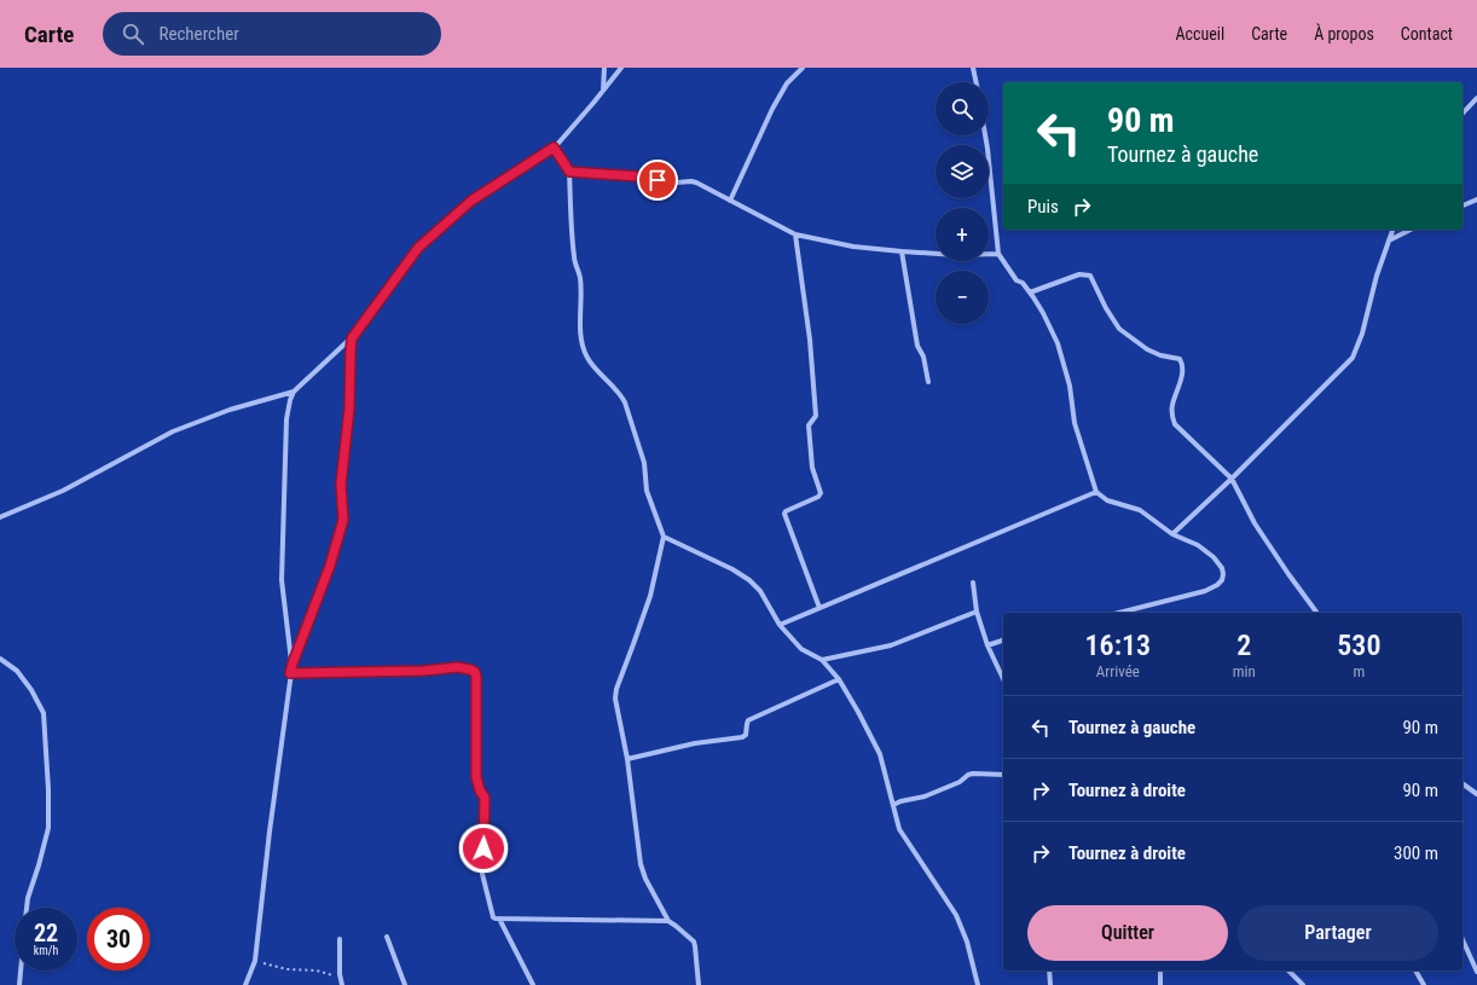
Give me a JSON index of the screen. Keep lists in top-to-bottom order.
{
  "page": {
    "header": "Carte",
    "search": "Rechercher",
    "nav": [
      "Accueil",
      "Carte",
      "À propos",
      "Contact"
    ],
    "map_buttons": ["+", "−"],
    "turn": ["90 m", "Tournez à gauche"],
    "then": "Puis",
    "eta": [
      "16:13",
      "Arrivée",
      "2",
      "min",
      "530",
      "m"
    ],
    "list": [
      {
        "name": "Tournez à gauche",
        "value": "90 m"
      },
      {
        "name": "Tournez à droite",
        "value": "90 m"
      },
      {
        "name": "Tournez à droite",
        "value": "300 m"
      }
    ],
    "buttons": ["Quitter", "Partager"],
    "speed": "22 km/h",
    "limit": "30"
  }
}
